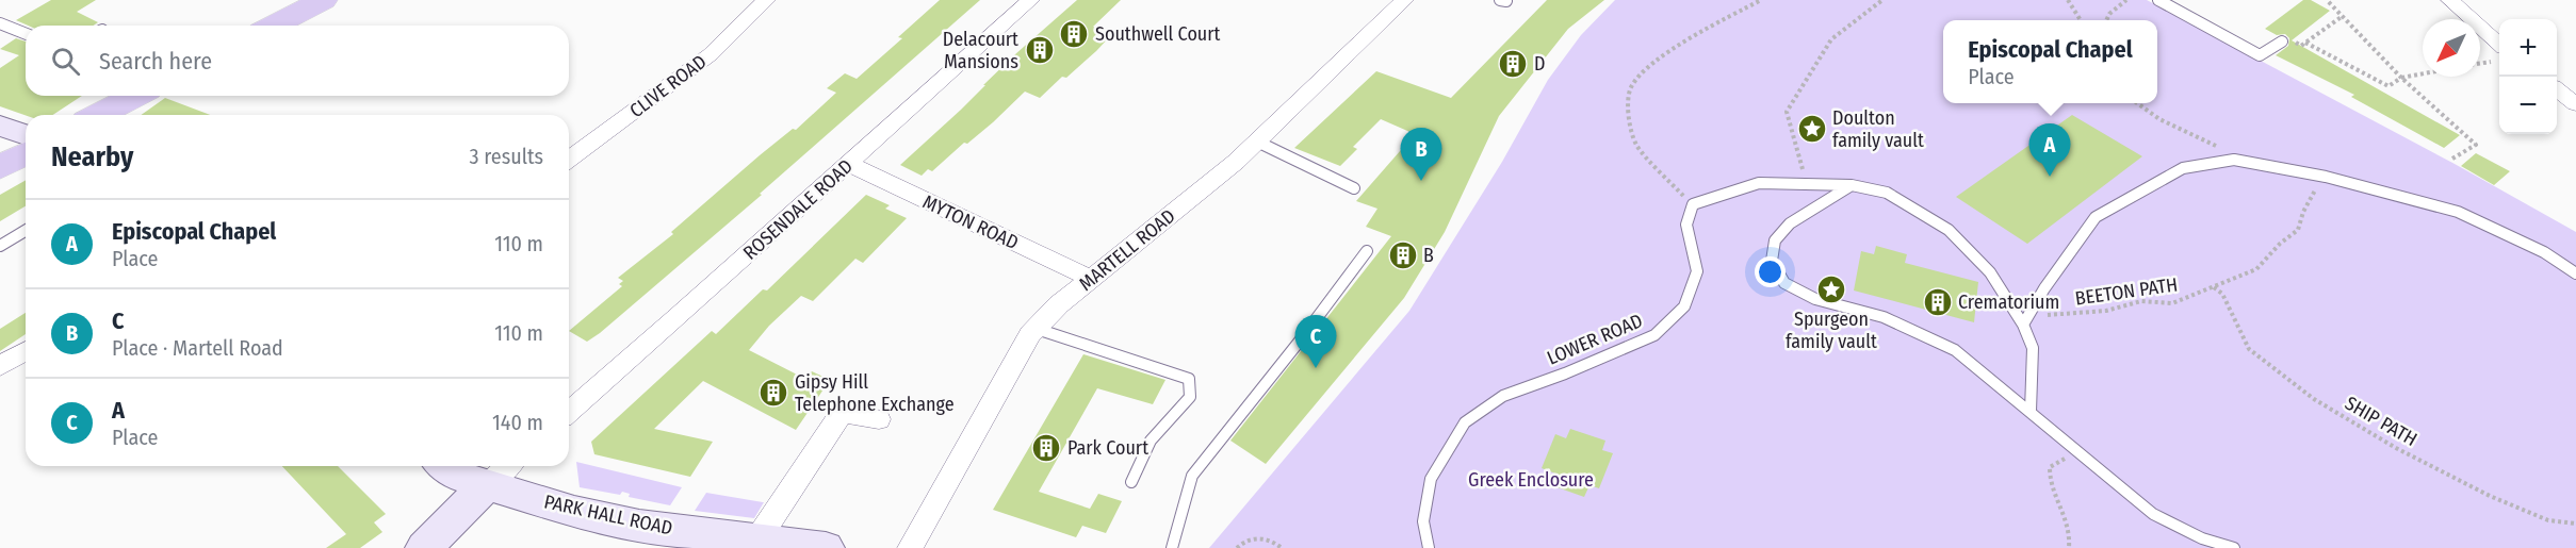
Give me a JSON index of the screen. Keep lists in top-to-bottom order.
{
  "streets": {
    "street": [
      "CLIVE ROAD",
      "ROSENDALE ROAD",
      "MYTON ROAD",
      "MARTELL ROAD",
      "PARK HALL ROAD"
    ],
    "lane": ["LOWER ROAD"],
    "path": ["BEETON PATH", "SHIP PATH"]
  },
  "crossings": [
    ["ROSENDALE ROAD", "MYTON ROAD"],
    ["MYTON ROAD", "MARTELL ROAD"],
    ["BEETON PATH", "SHIP PATH"]
  ],
  "parks": ["Greek Enclosure"],
  "places": {
    "building": [
      "Southwell Court",
      "Delacourt Mansions",
      "D",
      "B",
      "Crematorium",
      "Gipsy Hill Telephone Exchange",
      "Park Court"
    ],
    "place": ["Doulton family vault", "Spurgeon family vault"]
  },
  "north": "bottom left",
  "page": {
    "map_buttons": ["+", "−"],
    "popup": ["Episcopal Chapel", "Place"],
    "search": "Search here",
    "heading": ["Nearby", "3 results"],
    "pins": ["A", "B", "C"],
    "list": [
      {
        "mark": "A",
        "name": "Episcopal Chapel",
        "note": "Place",
        "value": "110 m"
      },
      {
        "mark": "B",
        "name": "C",
        "note": "Place · Martell Road",
        "value": "110 m"
      },
      {
        "mark": "C",
        "name": "A",
        "note": "Place",
        "value": "140 m"
      }
    ]
  }
}
